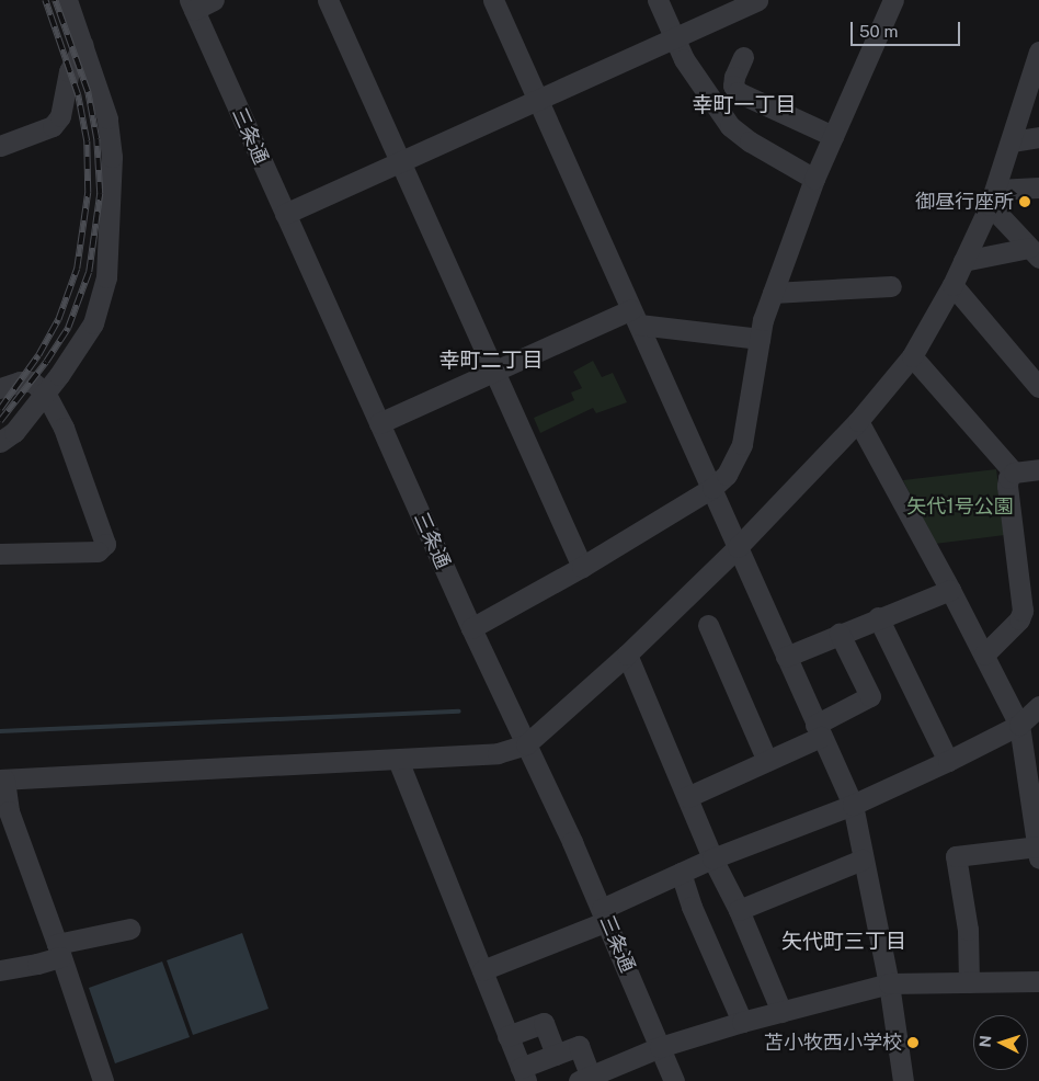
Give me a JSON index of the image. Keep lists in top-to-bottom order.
{
  "streets": {
    "street": ["三条通"]
  },
  "districts": ["幸町一丁目", "幸町二丁目", "矢代町三丁目"],
  "parks": ["矢代1号公園"],
  "places": ["御昼行座所", "苫小牧西小学校"],
  "scale_bar": "50 m",
  "north": "left"
}
